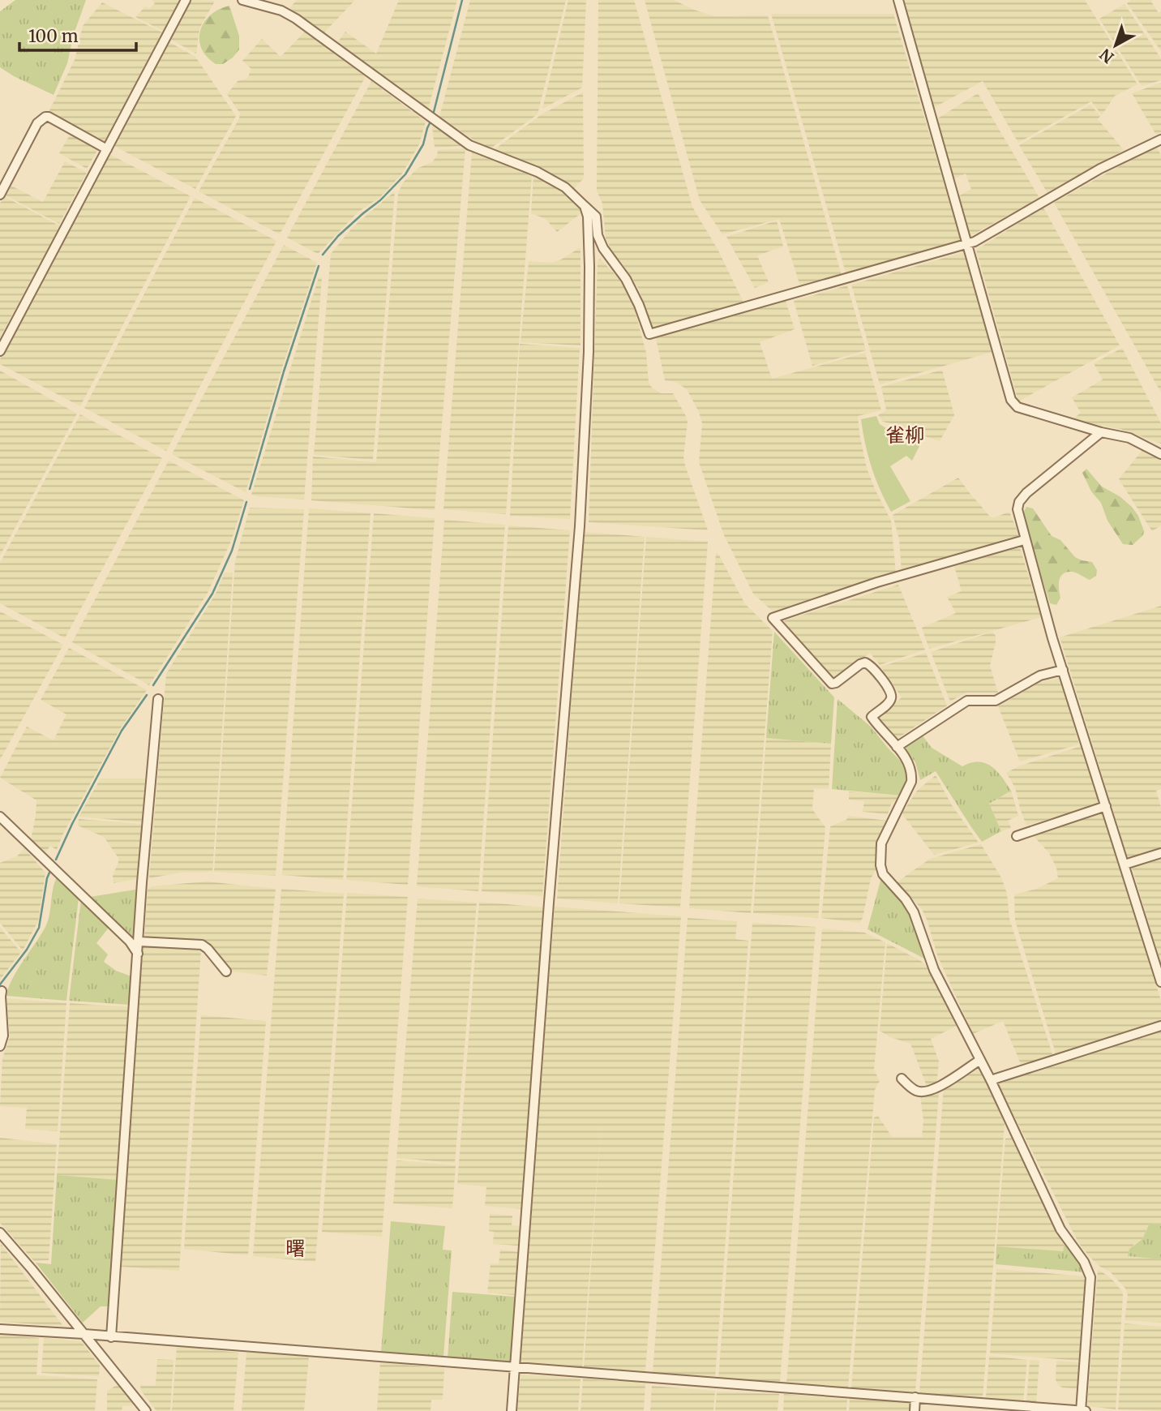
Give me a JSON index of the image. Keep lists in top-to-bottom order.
{
  "districts": ["雀柳", "曙"],
  "scale_bar": "100 m",
  "north": "bottom left"
}
